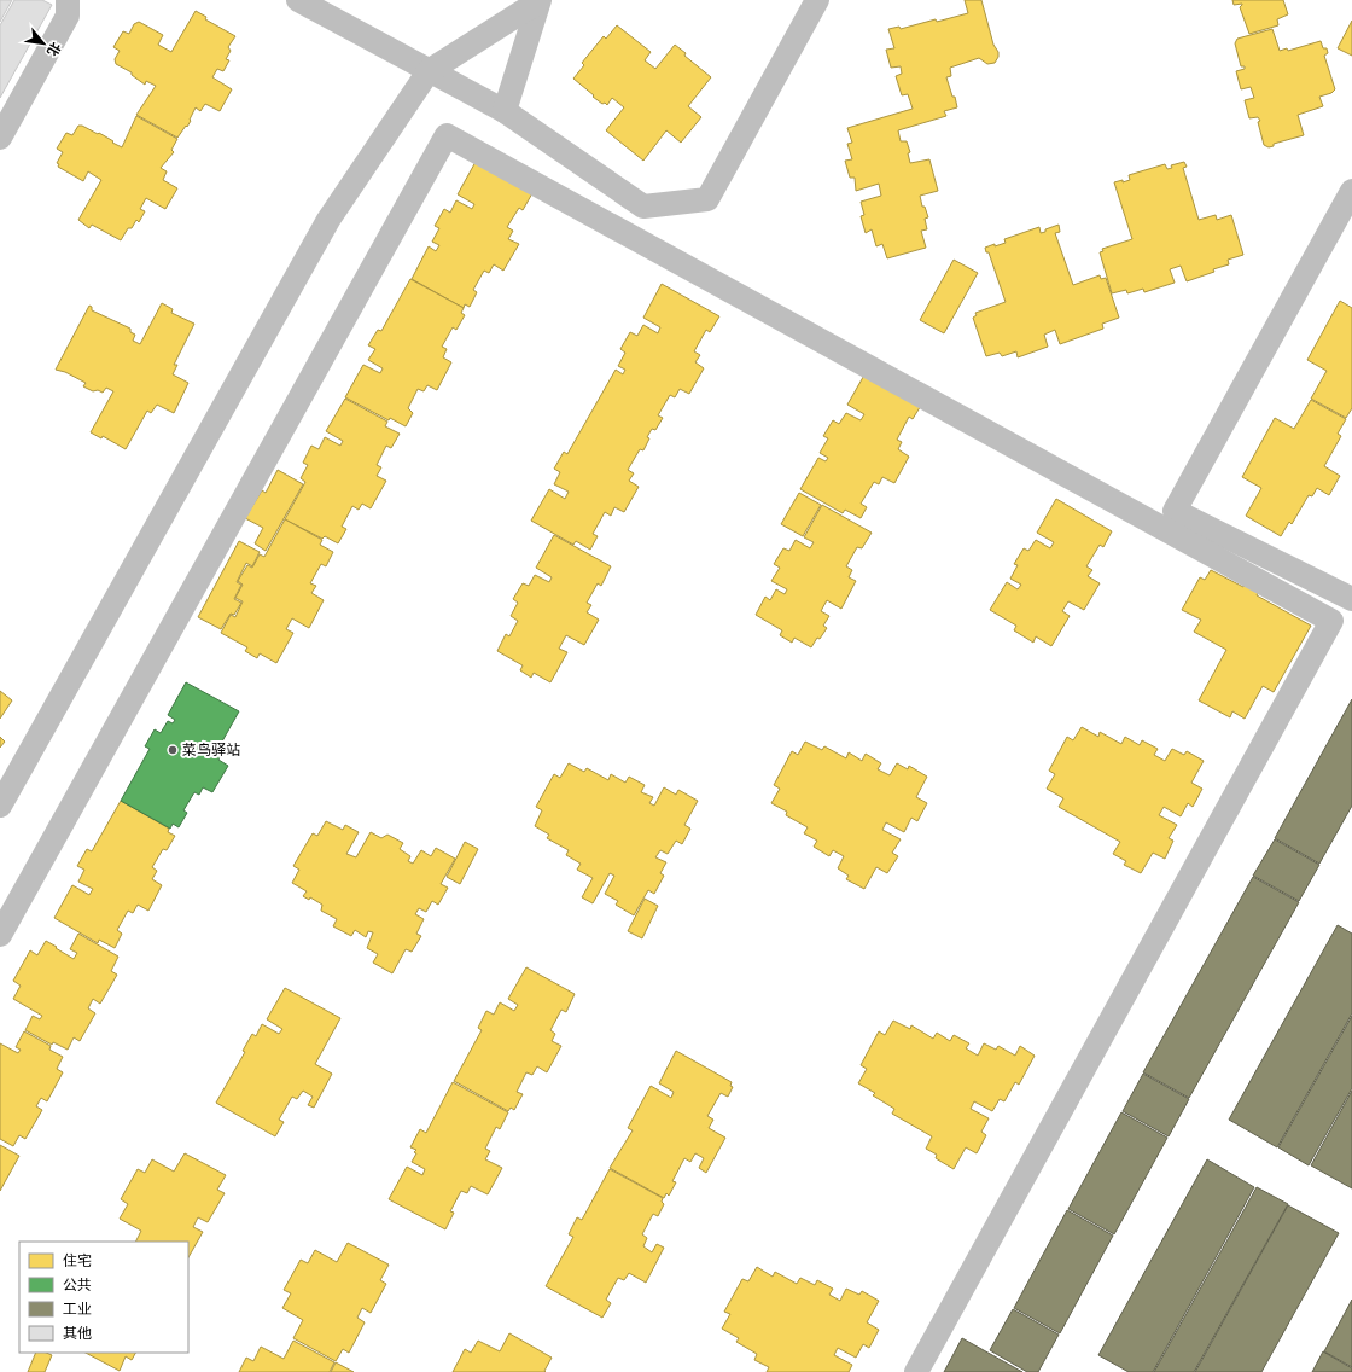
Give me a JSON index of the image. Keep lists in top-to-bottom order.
{
  "places": ["菜鸟驿站"],
  "legend": [
    "住宅",
    "公共",
    "工业",
    "其他"
  ],
  "north": "bottom right"
}
